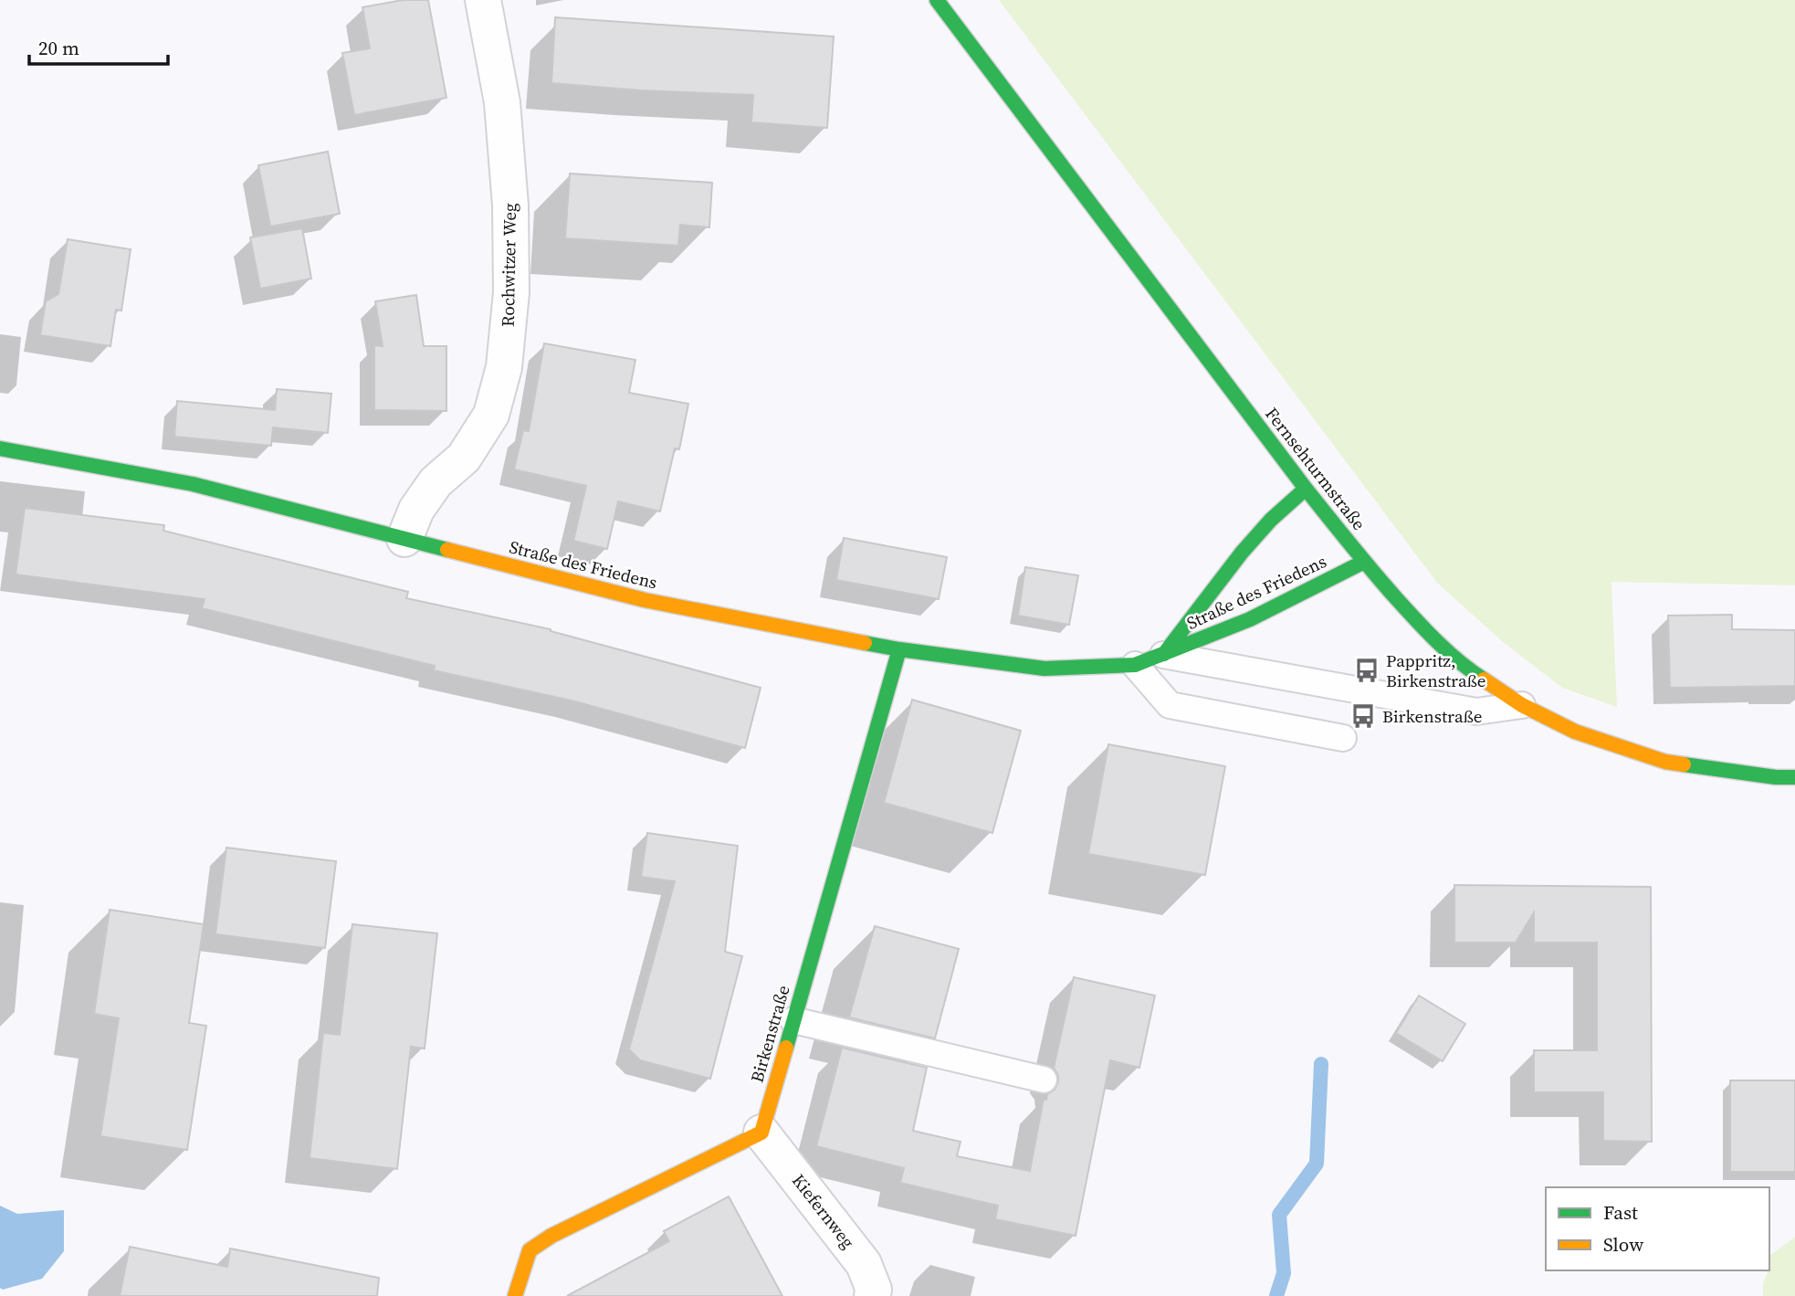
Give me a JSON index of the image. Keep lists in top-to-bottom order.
{
  "streets": {
    "street": [
      "Rochwitzer Weg",
      "Fernsehturmstraße",
      "Straße des Friedens",
      "Birkenstraße",
      "Kiefernweg"
    ]
  },
  "crossings": [
    ["Rochwitzer Weg", "Straße des Friedens"],
    ["Fernsehturmstraße", "Straße des Friedens"],
    ["Straße des Friedens", "Birkenstraße"],
    ["Birkenstraße", "Kiefernweg"]
  ],
  "places": {
    "bus stop": ["Pappritz, Birkenstraße", "Birkenstraße"]
  },
  "legend": ["Fast", "Slow"],
  "scale_bar": "20 m"
}
